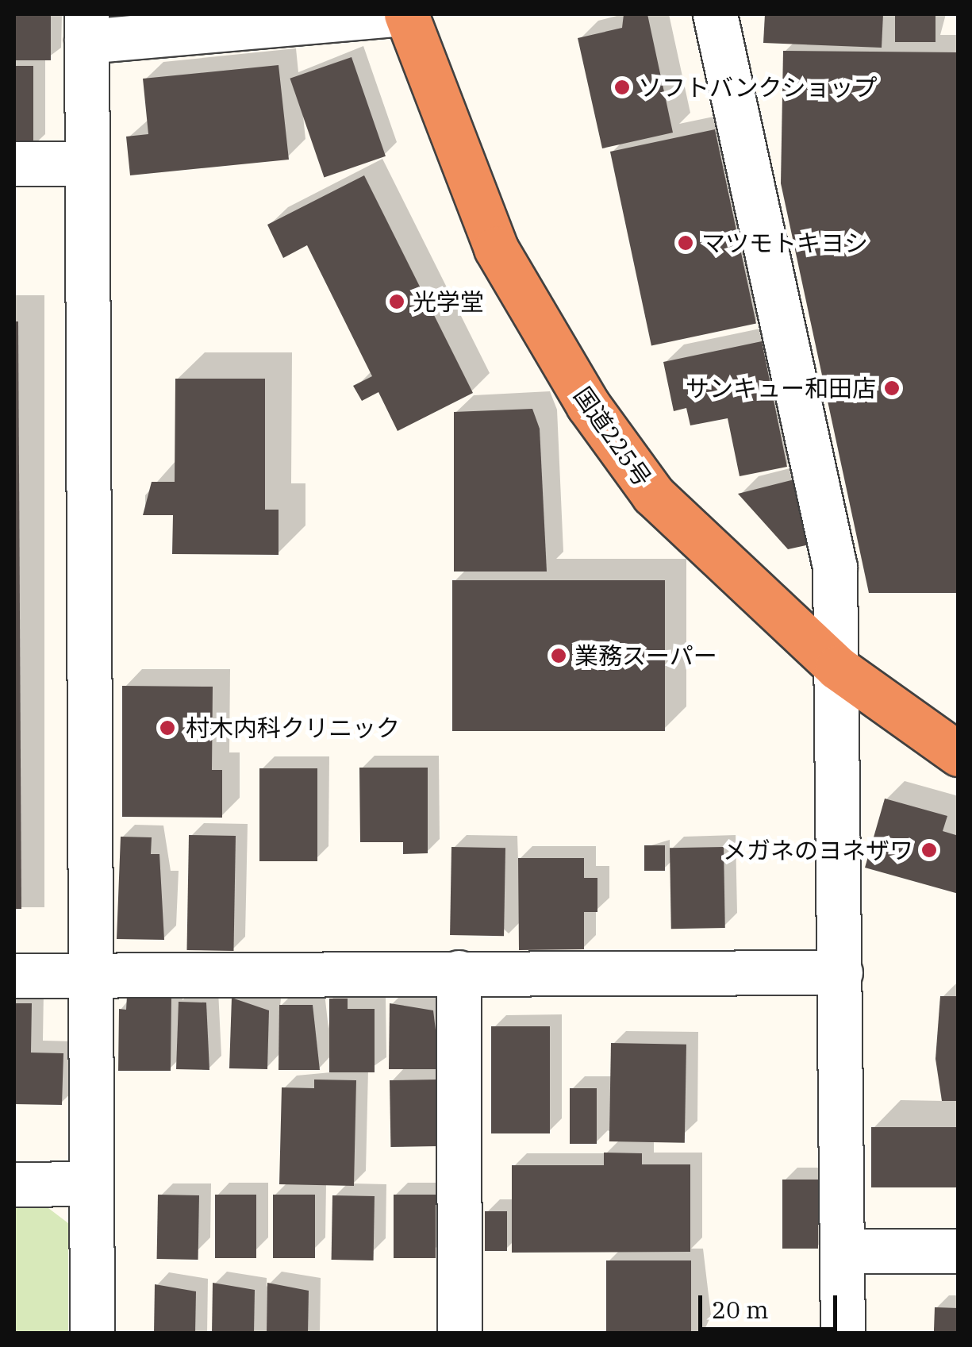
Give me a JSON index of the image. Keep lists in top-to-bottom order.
{
  "streets": {
    "highway": ["国道225号"]
  },
  "places": [
    "ソフトバンクショップ",
    "マツモトキヨシ",
    "光学堂",
    "サンキュー和田店",
    "業務スーパー",
    "村木内科クリニック",
    "メガネのヨネザワ"
  ],
  "scale_bar": "20 m"
}
